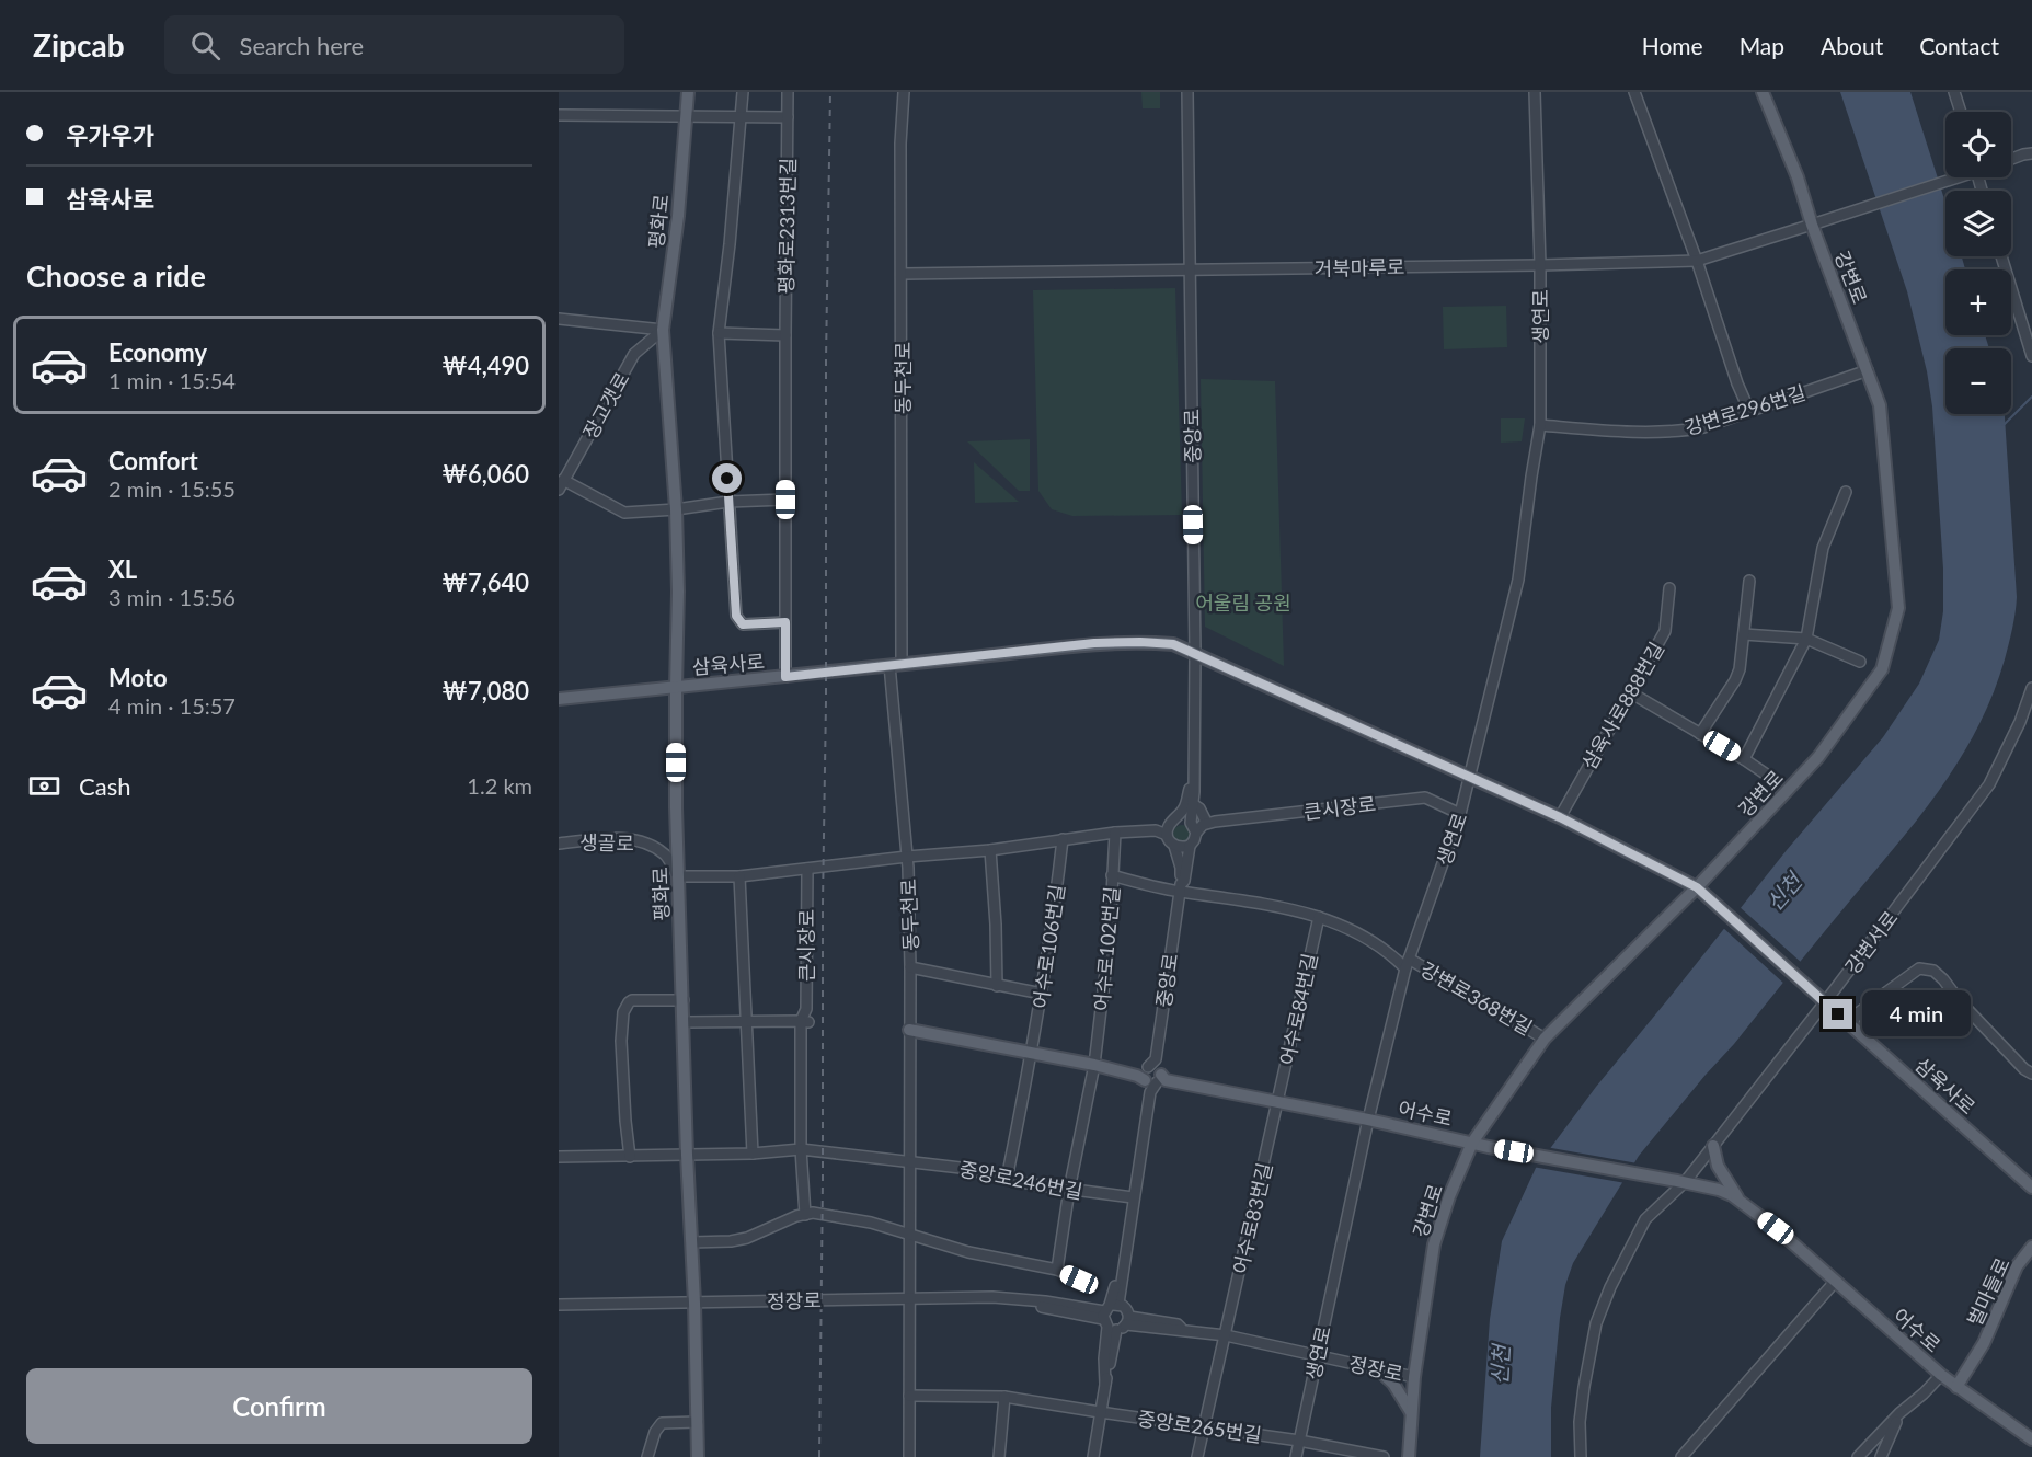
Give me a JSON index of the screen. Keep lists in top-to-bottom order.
{
  "streets": {
    "main road": [
      "평화로",
      "강변로",
      "삼육사로",
      "어수로",
      "벌마들로"
    ],
    "street": [
      "평화로2313번길",
      "거북마루로",
      "생연로",
      "동두천로",
      "장고갯로",
      "강변로296번길",
      "중앙로",
      "삼육사로888번길",
      "큰시장로",
      "생골로",
      "강변서로",
      "어수로106번길",
      "어수로102번길",
      "강변로368번길",
      "어수로84번길",
      "중앙로246번길",
      "어수로83번길",
      "정장로",
      "중앙로265번길"
    ]
  },
  "crossings": [
    ["평화로", "장고갯로"],
    ["평화로", "삼육사로"],
    ["평화로", "생골로"],
    ["평화로", "정장로"],
    ["평화로2313번길", "삼육사로"],
    ["거북마루로", "강변로"],
    ["거북마루로", "생연로"],
    ["거북마루로", "동두천로"],
    ["거북마루로", "중앙로"],
    ["강변로", "강변로296번길"],
    ["강변로", "삼육사로"],
    ["강변로", "강변로368번길"],
    ["강변로", "어수로"],
    ["강변로", "정장로"],
    ["생연로", "강변로296번길"],
    ["생연로", "삼육사로"],
    ["생연로", "큰시장로"],
    ["생연로", "강변로368번길"],
    ["생연로", "어수로"],
    ["생연로", "정장로"],
    ["생연로", "중앙로265번길"],
    ["동두천로", "삼육사로"],
    ["동두천로", "어수로106번길"],
    ["동두천로", "어수로"],
    ["동두천로", "중앙로246번길"],
    ["동두천로", "정장로"],
    ["동두천로", "중앙로265번길"],
    ["중앙로", "삼육사로"],
    ["중앙로", "큰시장로"],
    ["중앙로", "강변로368번길"],
    ["중앙로", "어수로"],
    ["중앙로", "중앙로246번길"],
    ["중앙로", "정장로"],
    ["중앙로", "중앙로265번길"],
    ["삼육사로", "삼육사로888번길"],
    ["삼육사로", "강변서로"],
    ["강변서로", "어수로"],
    ["어수로106번길", "어수로"],
    ["어수로102번길", "어수로"],
    ["어수로102번길", "중앙로246번길"],
    ["강변로368번길", "어수로84번길"],
    ["어수로84번길", "어수로"],
    ["어수로84번길", "어수로83번길"],
    ["어수로", "어수로83번길"],
    ["어수로", "벌마들로"],
    ["어수로83번길", "정장로"],
    ["어수로83번길", "중앙로265번길"]
  ],
  "water": ["신천"],
  "parks": ["어울림 공원"],
  "page": {
    "header": "Zipcab",
    "search": "Search here",
    "nav": [
      "Home",
      "Map",
      "About",
      "Contact"
    ],
    "banner": ["우가우가", "삼육사로"],
    "map_buttons": ["+", "−"],
    "heading": "Choose a ride",
    "list": [
      {
        "name": "Economy",
        "note": "1 min · 15:54",
        "value": "₩4,490"
      },
      {
        "name": "Comfort",
        "note": "2 min · 15:55",
        "value": "₩6,060"
      },
      {
        "name": "XL",
        "note": "3 min · 15:56",
        "value": "₩7,640"
      },
      {
        "name": "Moto",
        "note": "4 min · 15:57",
        "value": "₩7,080"
      }
    ],
    "pay": ["Cash", "1.2 km"],
    "bubble": "4 min",
    "buttons": "Confirm"
  }
}
